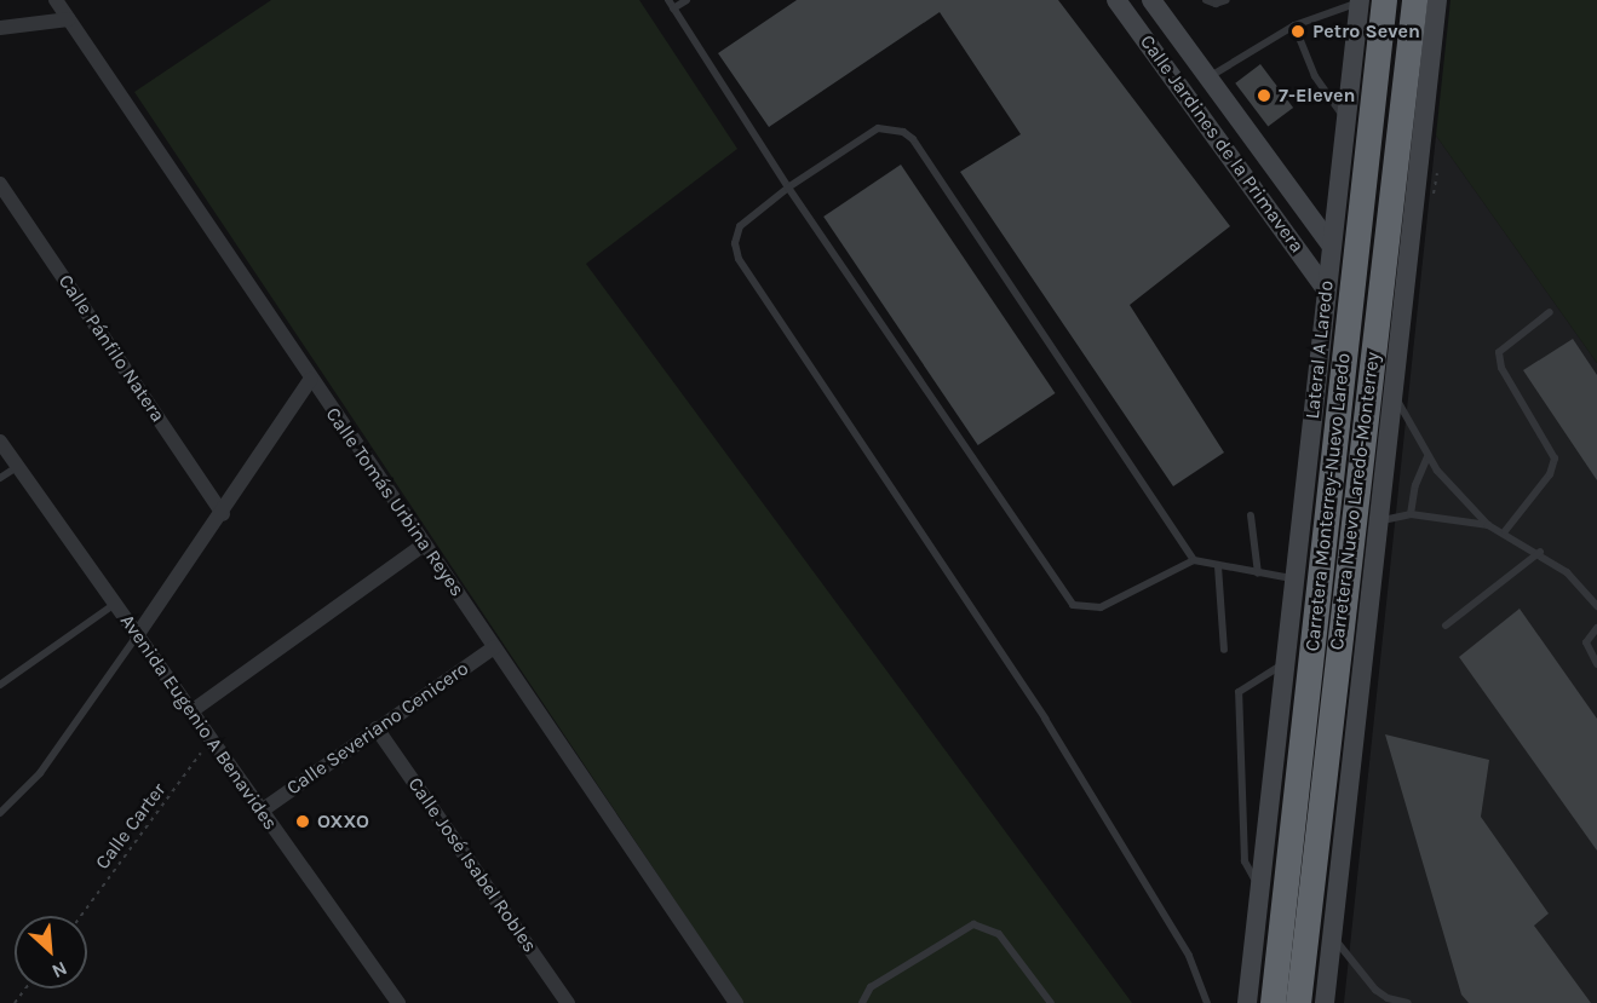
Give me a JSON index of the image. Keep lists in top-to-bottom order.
{
  "streets": {
    "highway": ["Carretera Nuevo Laredo-Monterrey", "Carretera Monterrey-Nuevo Laredo"],
    "street": [
      "Calle Jardines de la Primavera",
      "Calle Pánfilo Natera",
      "Lateral A Laredo",
      "Calle Tomás Urbina Reyes",
      "Avenida Eugenio A Benavides",
      "Calle Severiano Cenicero",
      "Calle José Isabel Robles"
    ],
    "path": ["Calle Carter"]
  },
  "crossings": [
    ["Calle Jardines de la Primavera", "Lateral A Laredo"],
    ["Lateral A Laredo", "Carretera Monterrey-Nuevo Laredo"],
    ["Calle Tomás Urbina Reyes", "Calle Severiano Cenicero"],
    ["Avenida Eugenio A Benavides", "Calle Severiano Cenicero"],
    ["Avenida Eugenio A Benavides", "Calle Carter"],
    ["Calle Severiano Cenicero", "Calle José Isabel Robles"]
  ],
  "places": ["Petro Seven", "7-Eleven", "OXXO"],
  "north": "bottom right"
}
